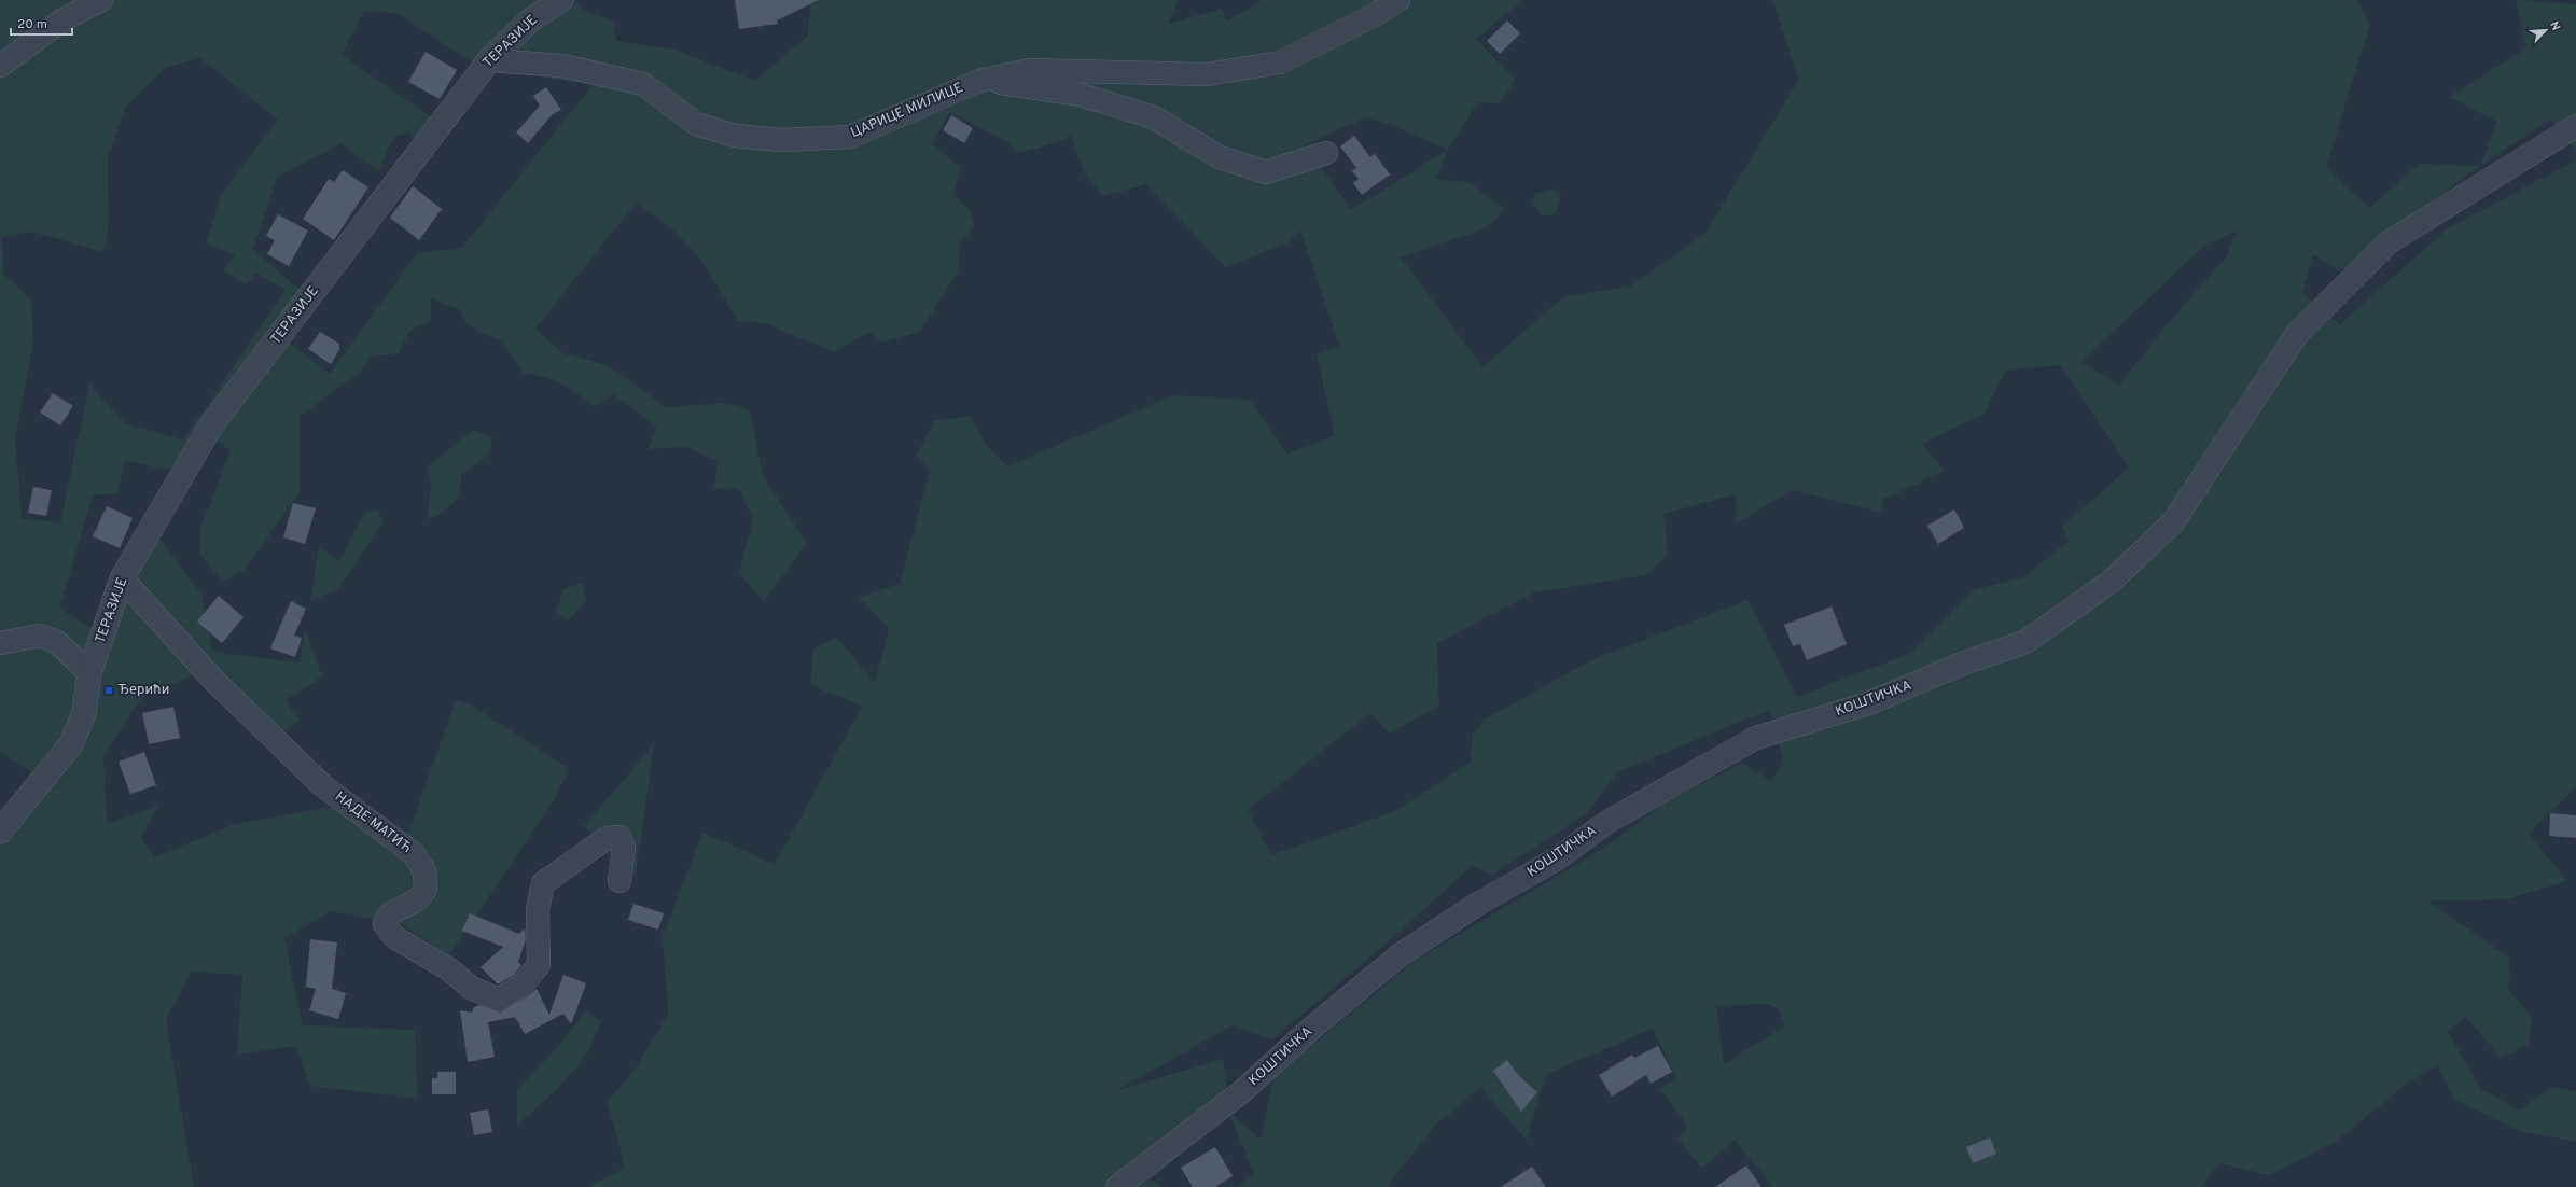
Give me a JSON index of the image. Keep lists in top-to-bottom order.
{
  "streets": {
    "street": [
      "ТЕРАЗИЈЕ",
      "ЦАРИЦЕ МИЛИЦЕ",
      "КОШТИЧКА",
      "НАДЕ МАТИЋ"
    ]
  },
  "crossings": [
    ["ТЕРАЗИЈЕ", "ЦАРИЦЕ МИЛИЦЕ"],
    ["ТЕРАЗИЈЕ", "НАДЕ МАТИЋ"]
  ],
  "places": {
    "transit": ["Ђерићи"]
  },
  "scale_bar": "20 m",
  "north": "top right"
}
